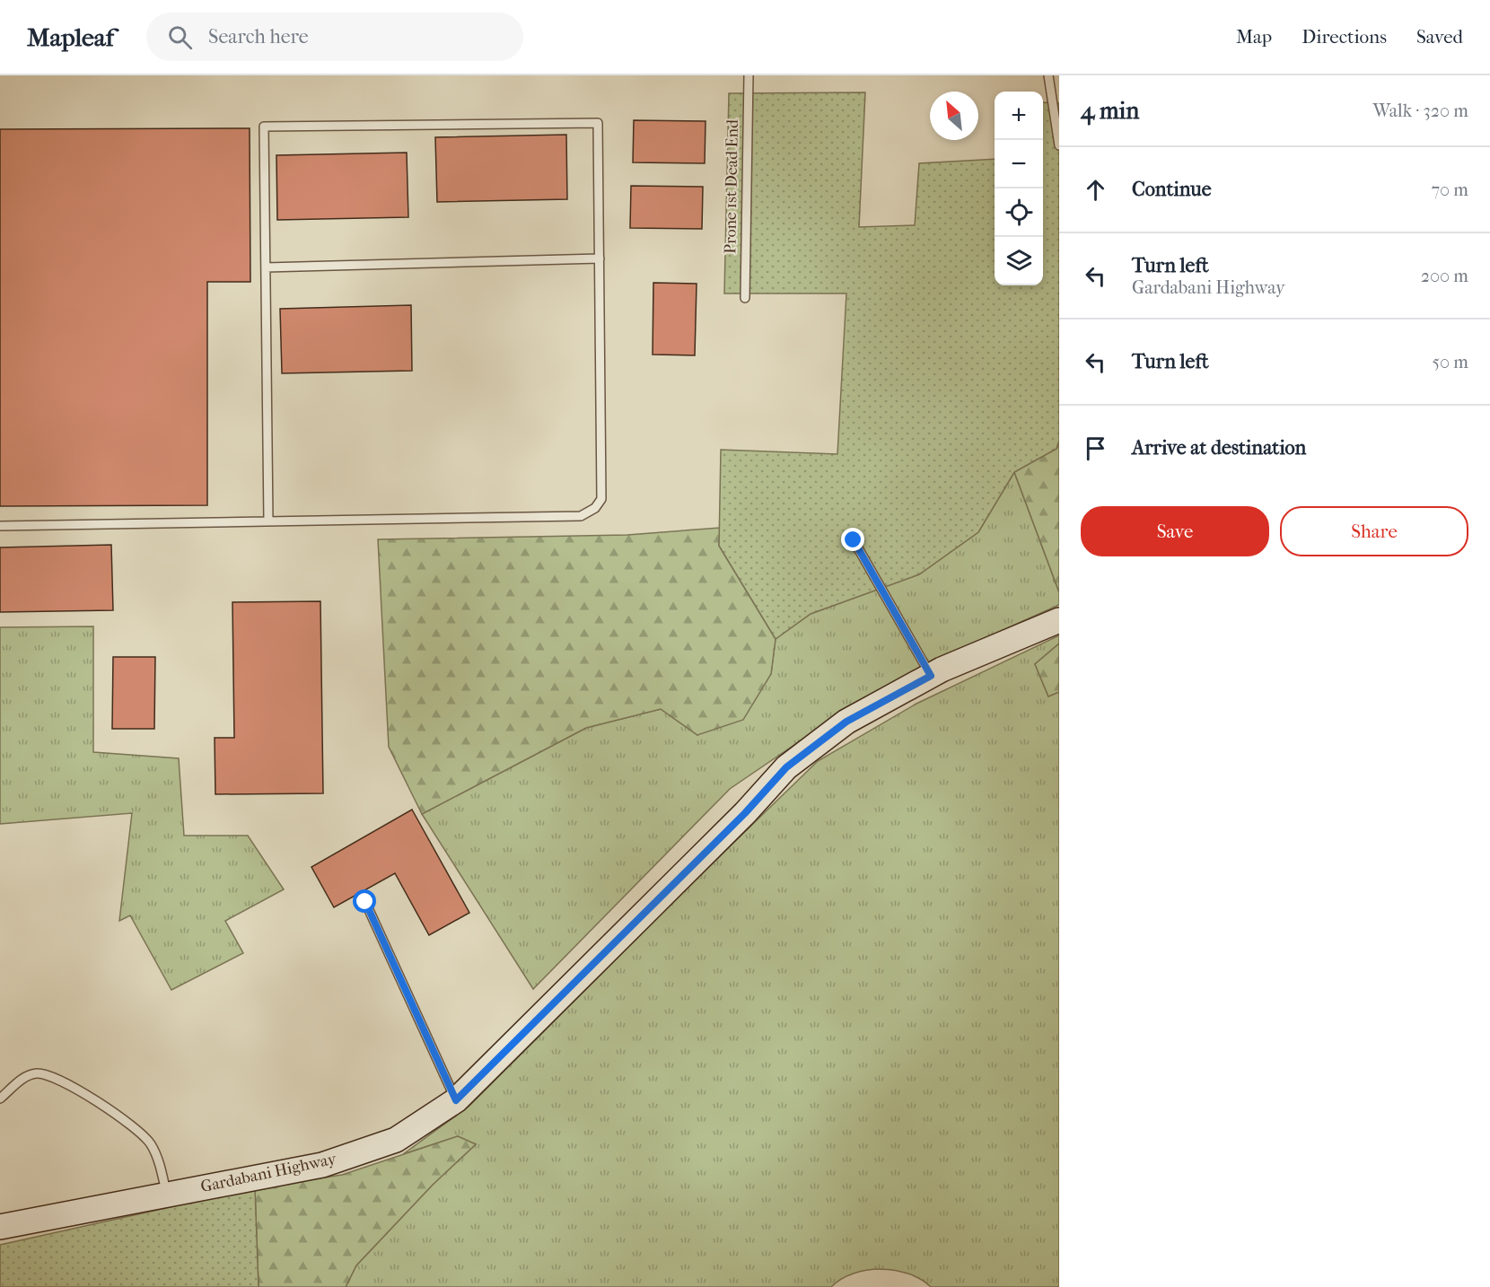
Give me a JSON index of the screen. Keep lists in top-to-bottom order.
{
  "streets": {
    "main road": ["Gardabani Highway"],
    "lane": ["Prone 1st Dead End"]
  },
  "north": "top left",
  "page": {
    "header": "Mapleaf",
    "search": "Search here",
    "nav": ["Map", "Directions", "Saved"],
    "heading": ["4 min", "Walk · 320 m"],
    "map_buttons": ["+", "−"],
    "list": [
      ["Continue", "70 m"],
      ["Turn left", "Gardabani Highway", "200 m"],
      ["Turn left", "50 m"],
      "Arrive at destination"
    ],
    "buttons": ["Save", "Share"]
  }
}
